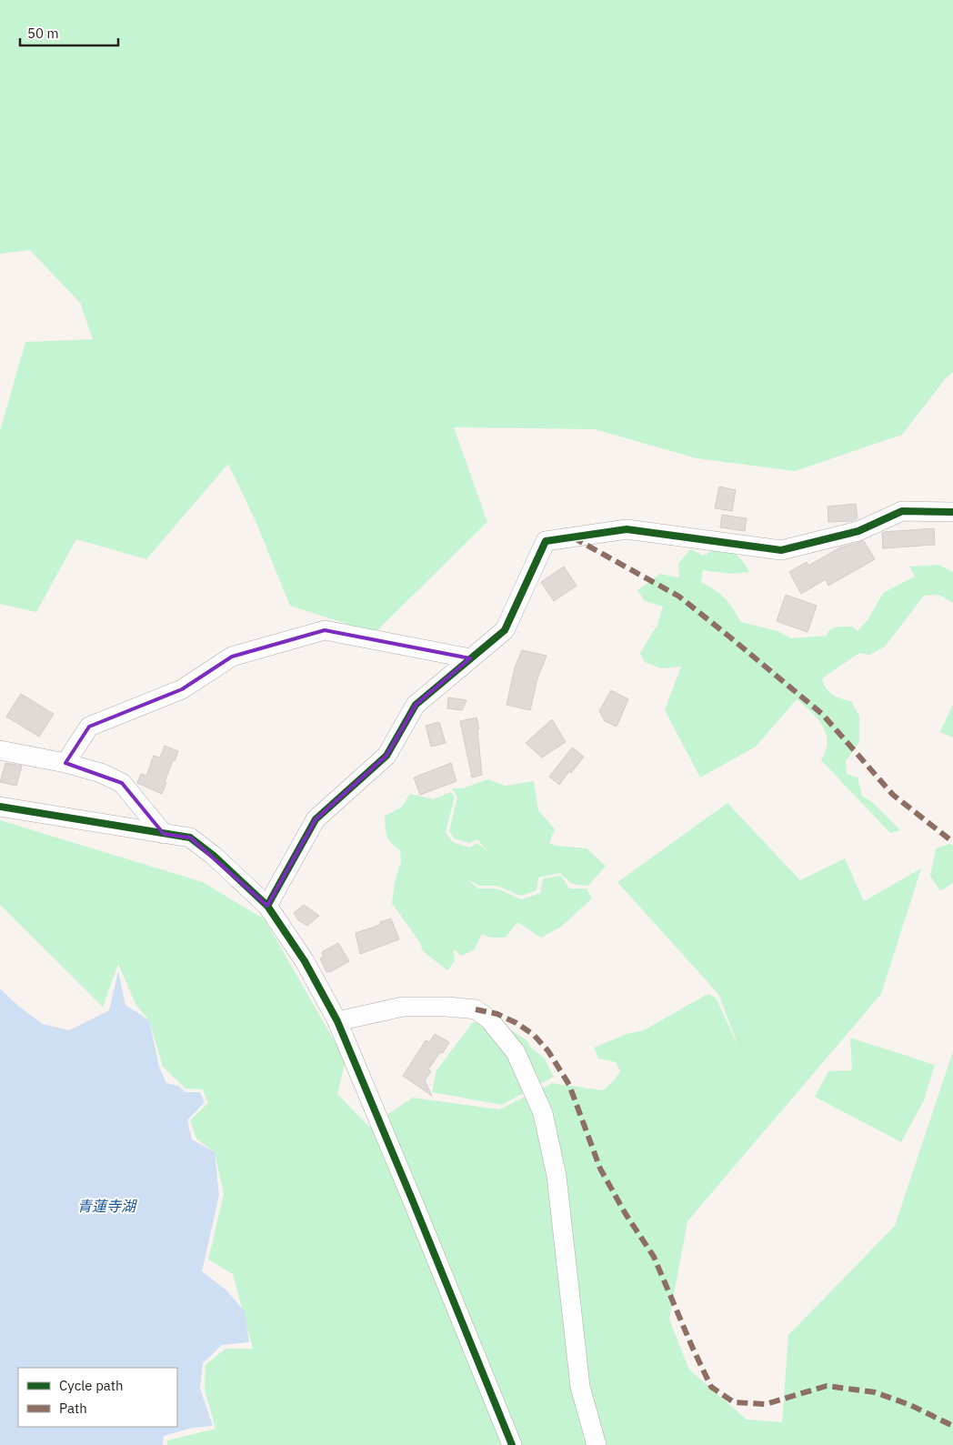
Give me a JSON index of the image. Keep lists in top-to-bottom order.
{
  "water": ["青蓮寺湖"],
  "legend": ["Cycle path", "Path"],
  "scale_bar": "50 m"
}
